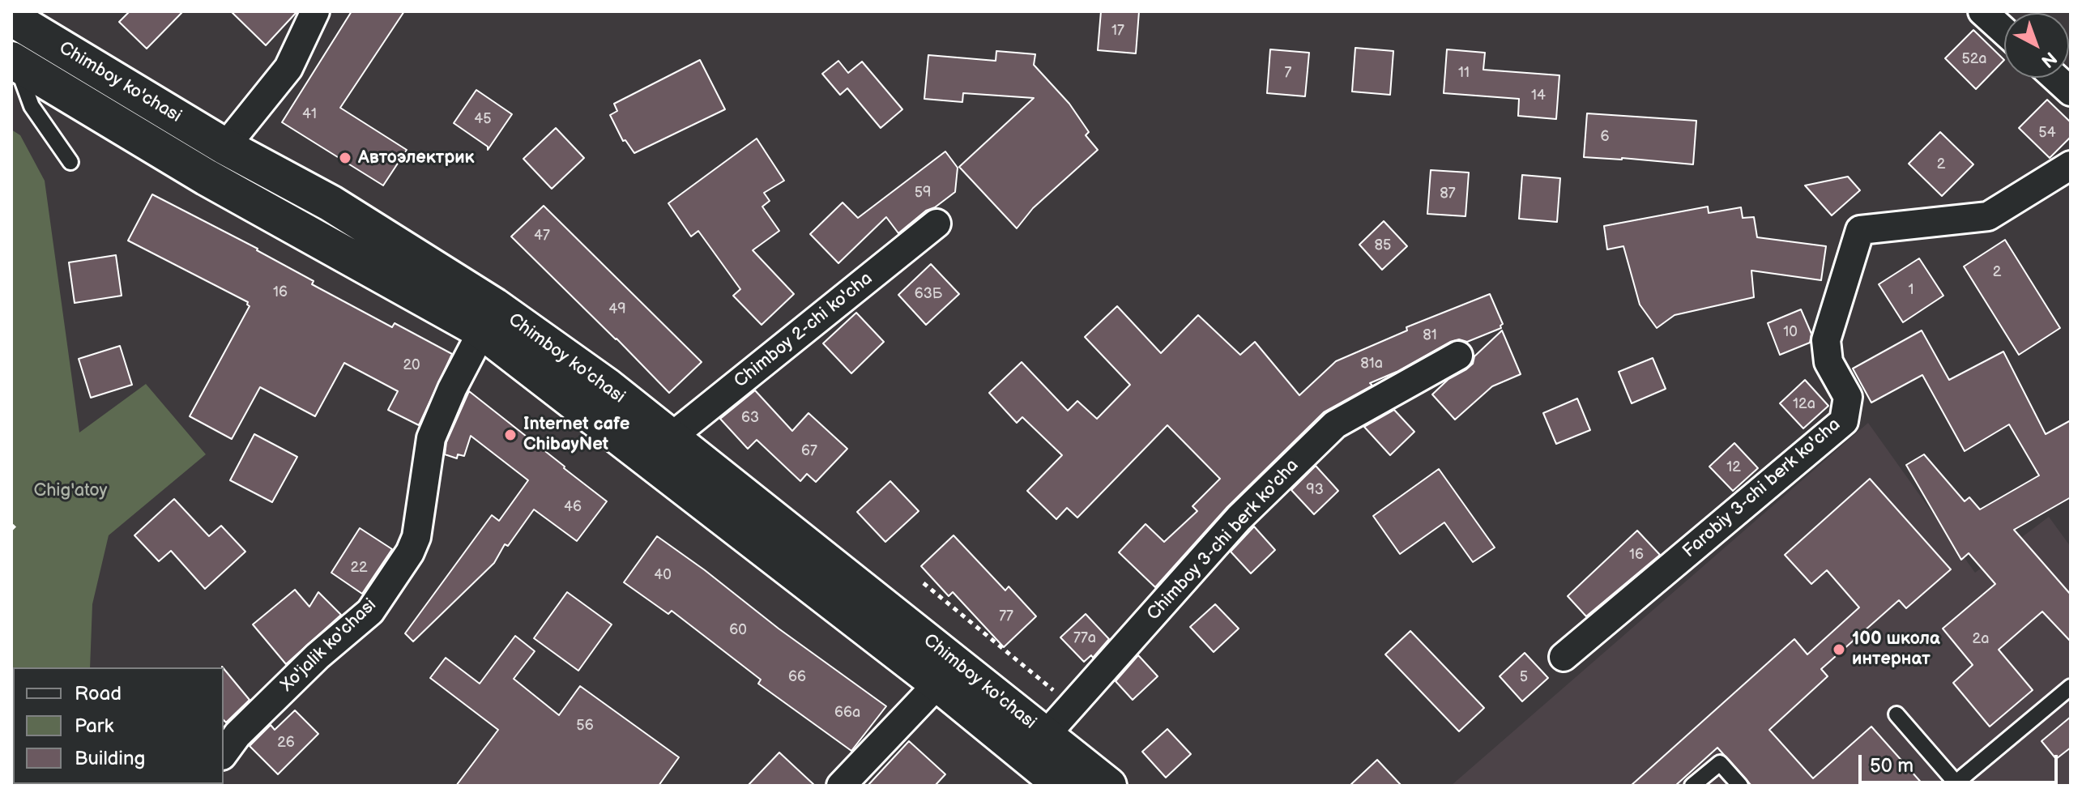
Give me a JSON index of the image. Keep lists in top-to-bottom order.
{
  "streets": {
    "main road": ["Chimboy ko'chasi"],
    "street": [
      "Chimboy 2-chi ko'cha",
      "Farobiy 3-chi berk ko'cha",
      "Chimboy 3-chi berk ko'cha",
      "Xo'jalik ko'chasi"
    ]
  },
  "crossings": [
    ["Chimboy ko'chasi", "Chimboy 2-chi ko'cha"],
    ["Chimboy ko'chasi", "Chimboy 3-chi berk ko'cha"],
    ["Chimboy ko'chasi", "Xo'jalik ko'chasi"]
  ],
  "parks": ["Chig'atoy"],
  "places": ["Автоэлектрик", "Internet cafe ChibayNet", "100 школа интернат"],
  "house_numbers": [
    "17",
    "52a",
    "7",
    "11",
    "14",
    "41",
    "45",
    "54",
    "6",
    "2",
    "59",
    "87",
    "47",
    "85",
    "2",
    "1",
    "16",
    "63Б",
    "49",
    "10",
    "81",
    "81a",
    "20",
    "12a",
    "63",
    "67",
    "12",
    "93",
    "46",
    "16",
    "22",
    "40",
    "77",
    "60",
    "77a",
    "2a",
    "66",
    "5",
    "66a",
    "56",
    "26"
  ],
  "legend": ["Road", "Park", "Building"],
  "scale_bar": "50 m",
  "north": "bottom right"
}
